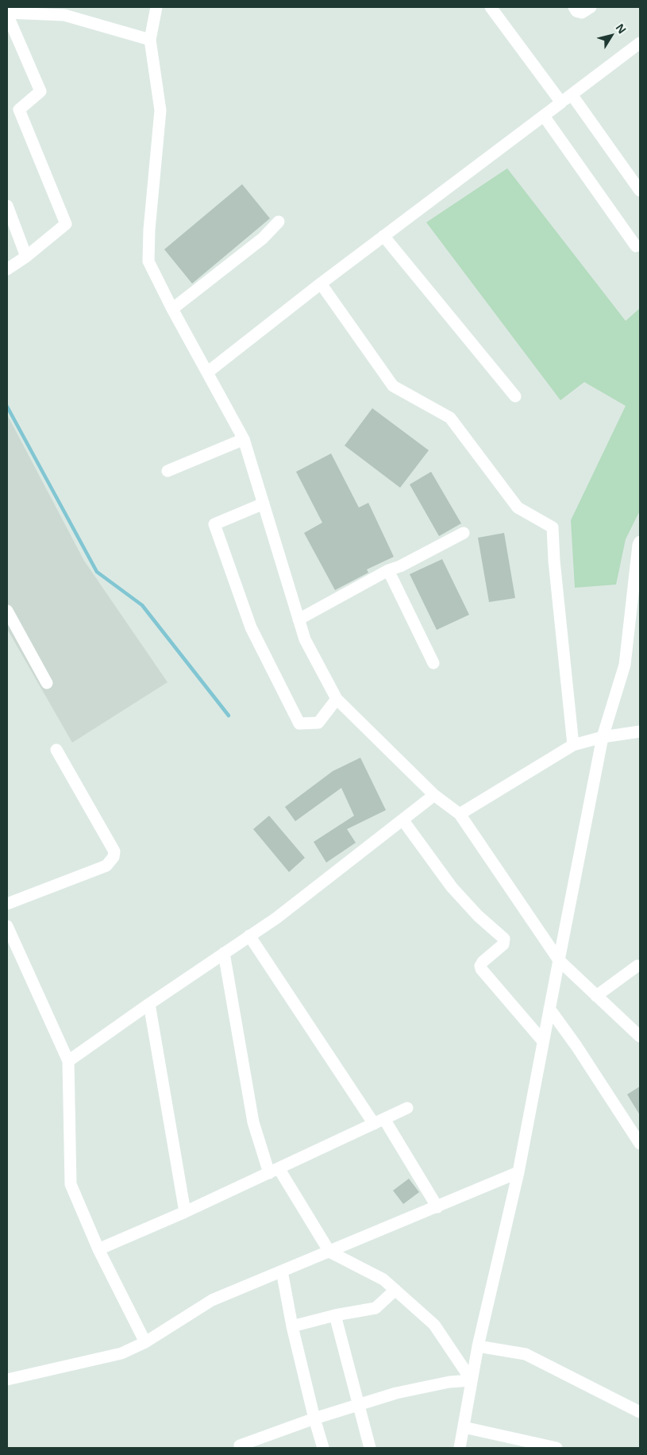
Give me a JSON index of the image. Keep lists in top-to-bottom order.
{
  "north": "top right"
}
